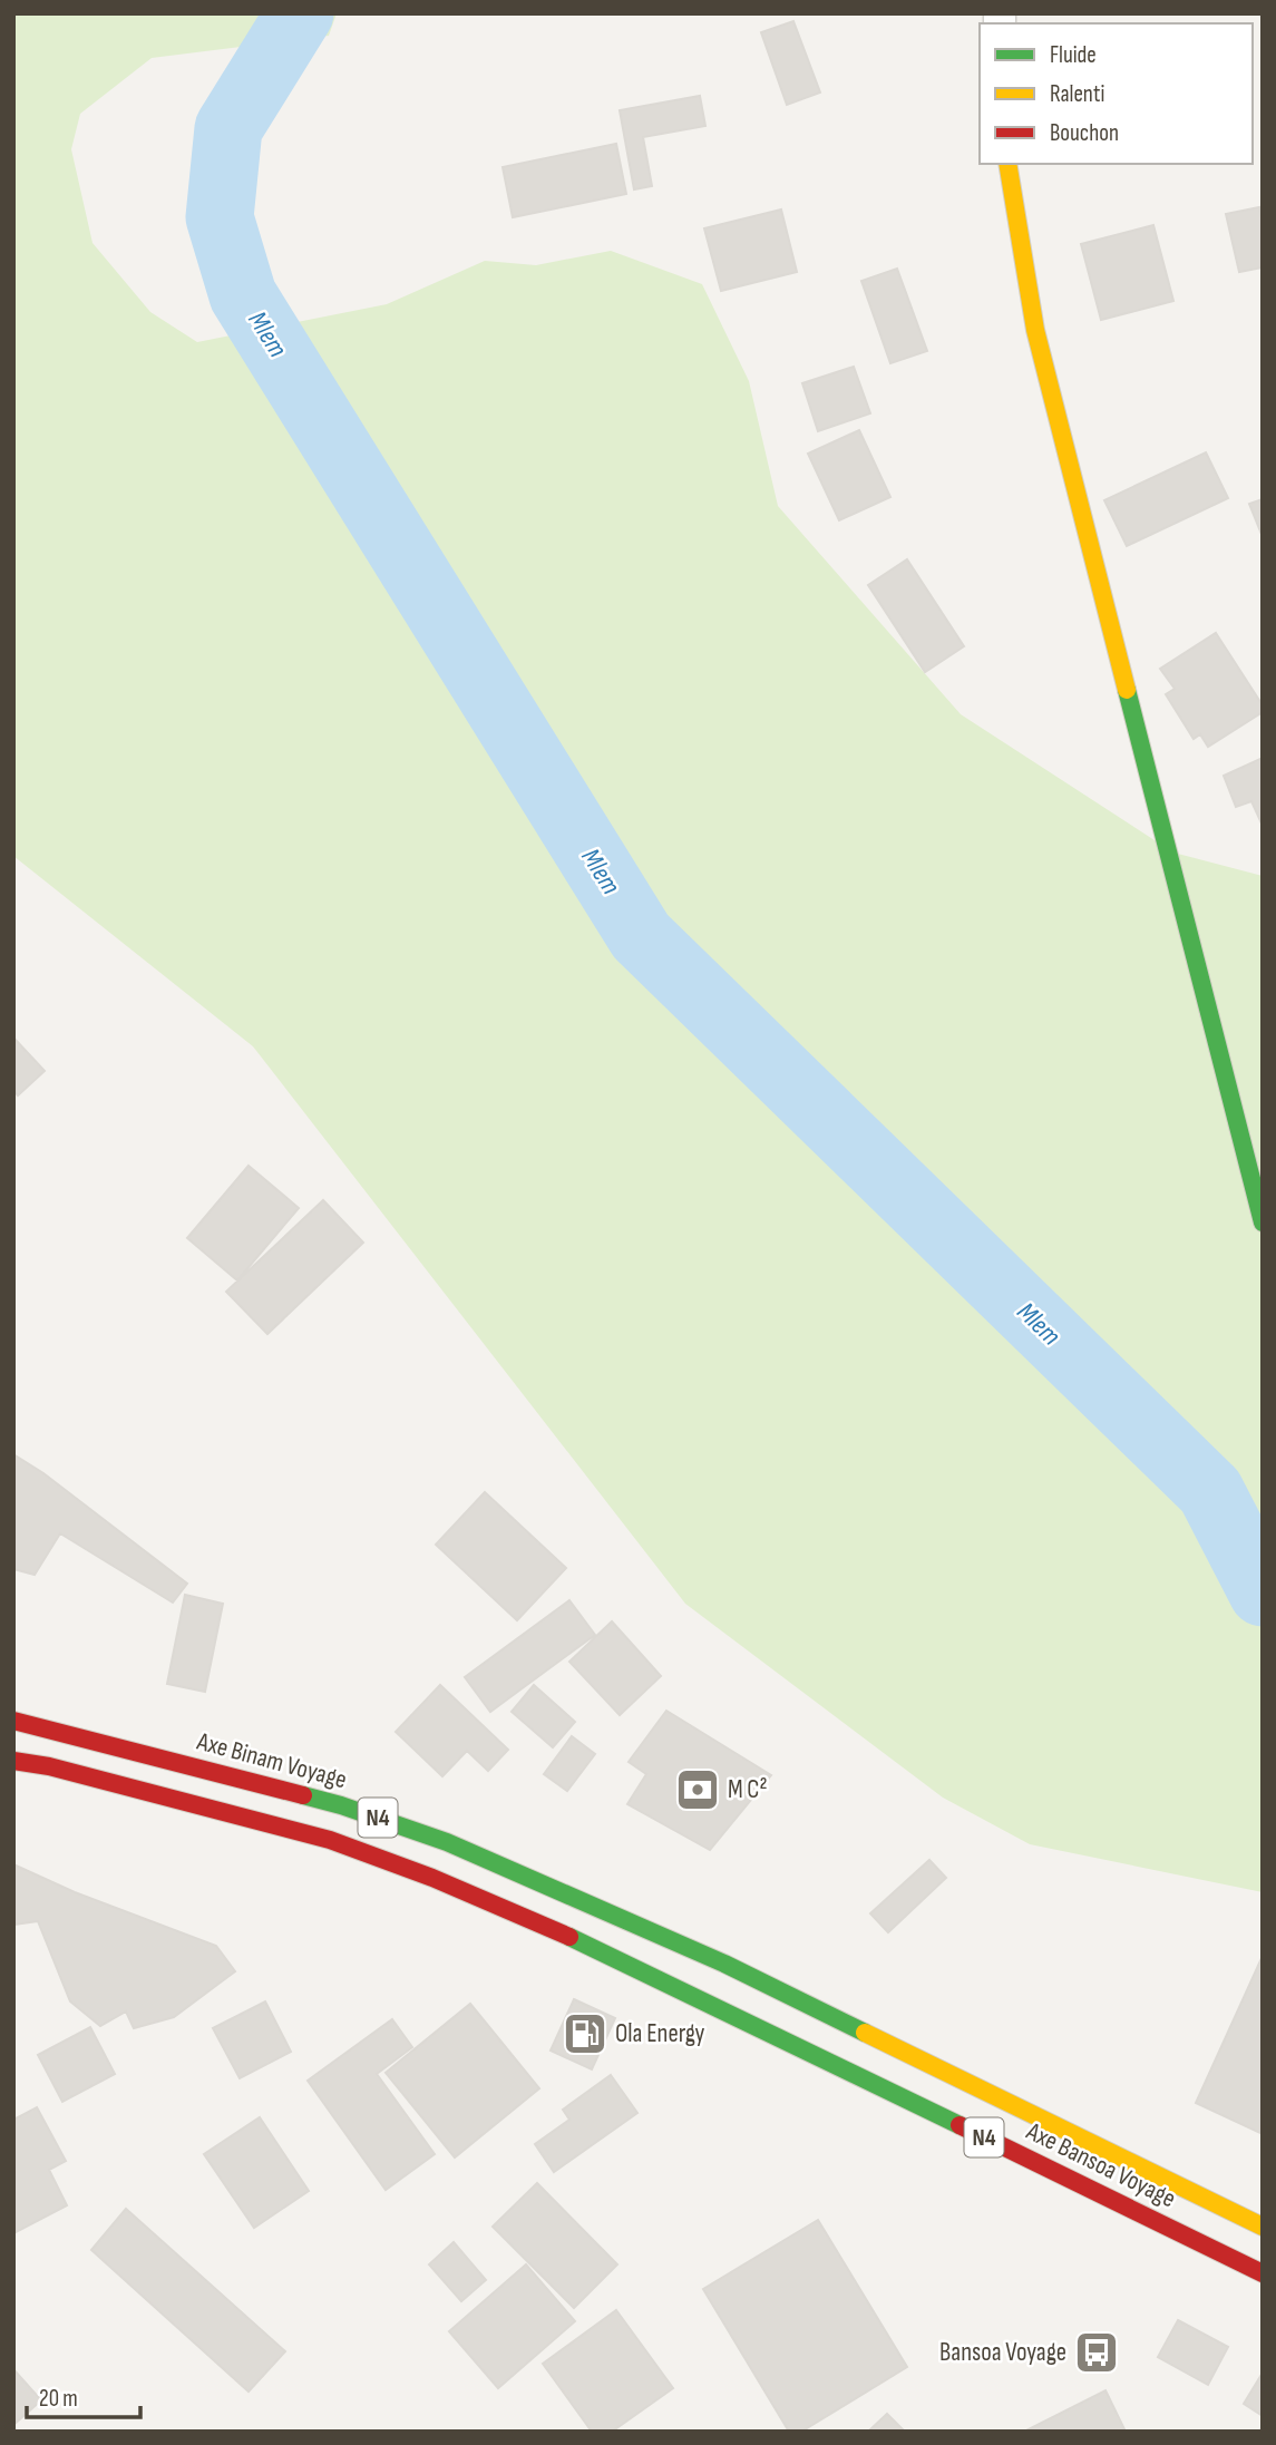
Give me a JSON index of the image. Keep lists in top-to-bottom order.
{
  "streets": {
    "main road": ["Axe Binam Voyage", "N4", "Axe Bansoa Voyage"]
  },
  "crossings": [
    ["Axe Binam Voyage", "Axe Bansoa Voyage"]
  ],
  "water": ["Mlem"],
  "places": {
    "bank": ["M C²"],
    "fuel station": ["Ola Energy"],
    "bus stop": ["Bansoa Voyage"]
  },
  "legend": ["Fluide", "Ralenti", "Bouchon"],
  "scale_bar": "20 m"
}
